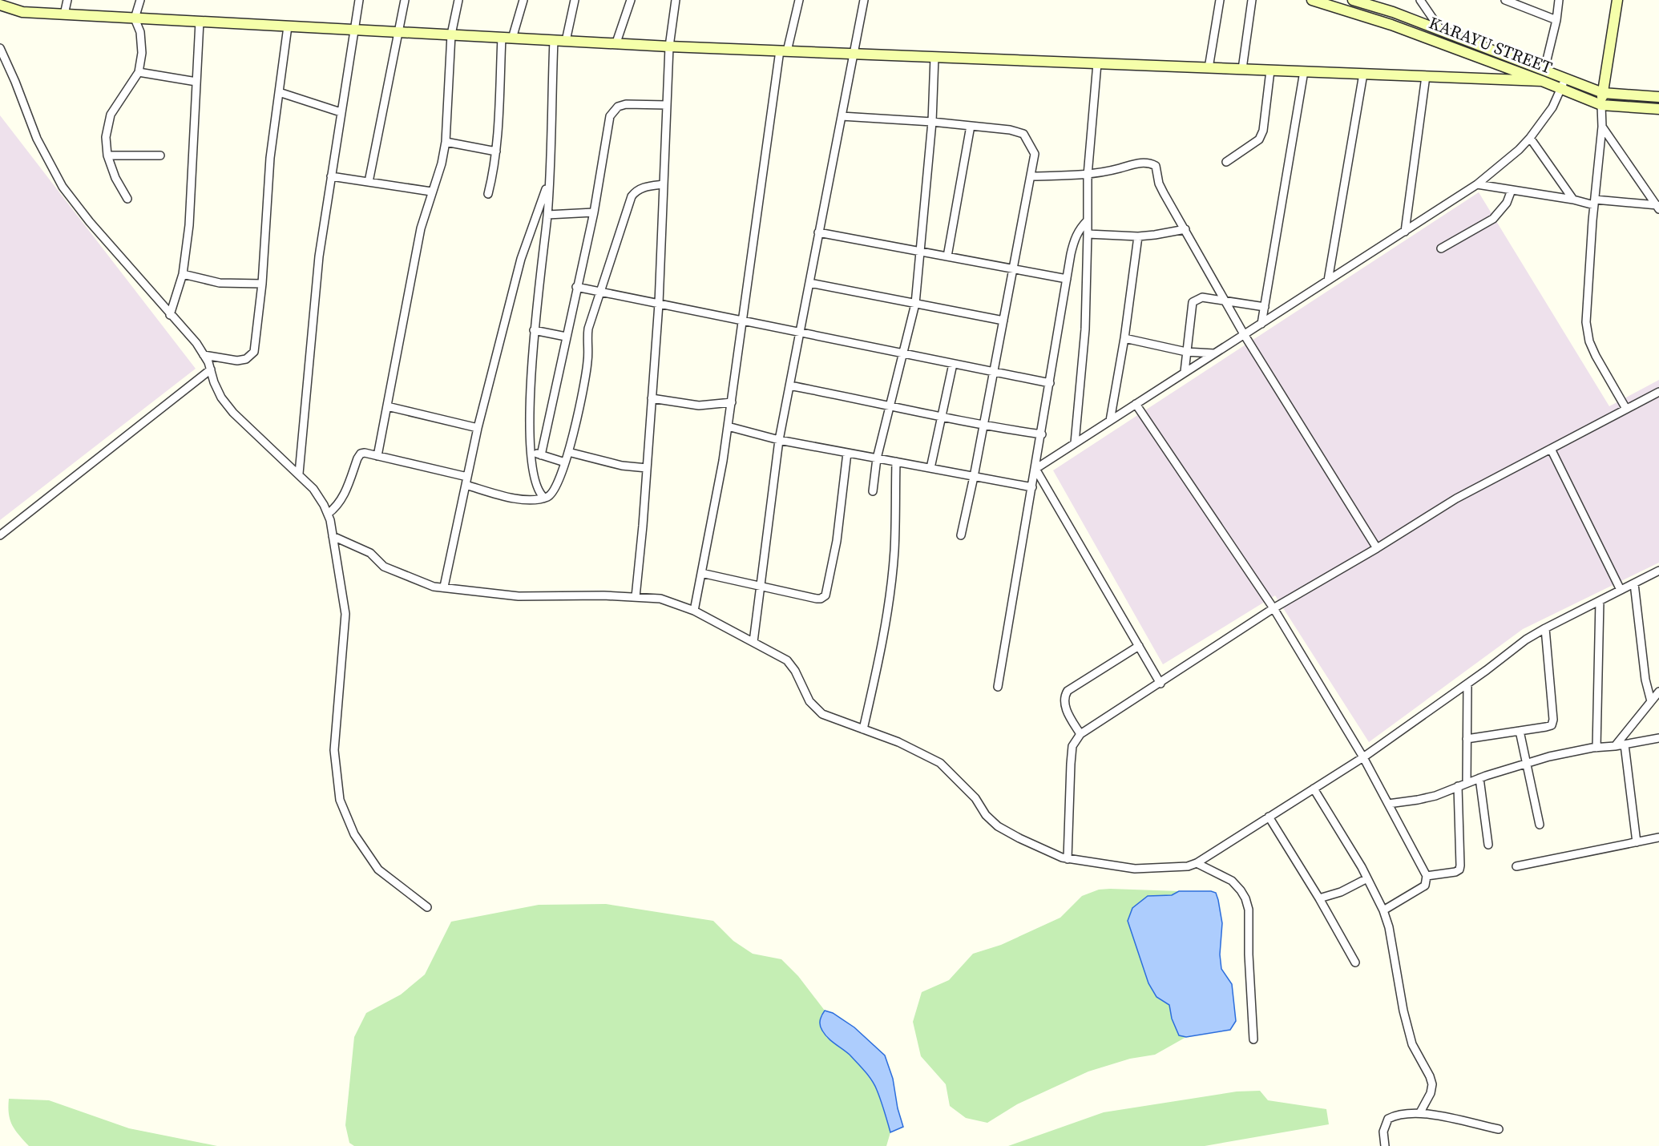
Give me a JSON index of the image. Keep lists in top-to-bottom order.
{
  "streets": {
    "street": ["KARAYU STREET"]
  }
}
